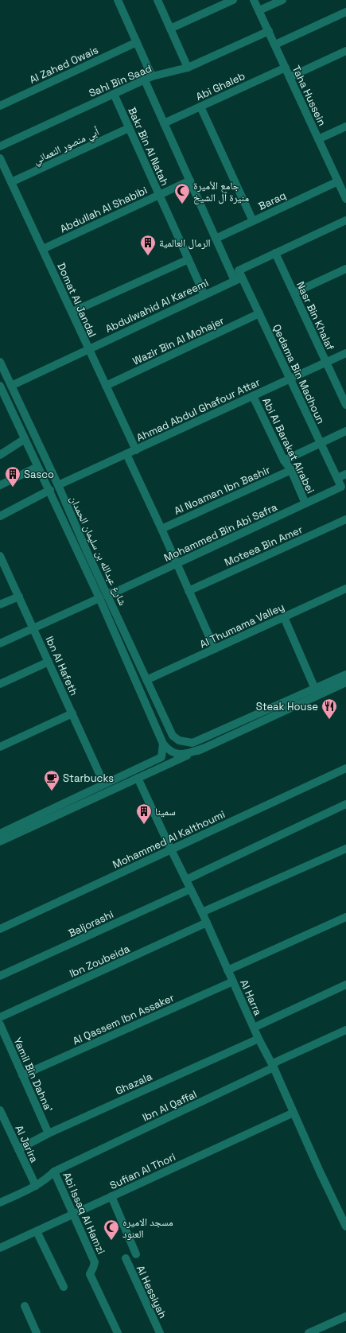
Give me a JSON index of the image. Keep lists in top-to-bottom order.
{
  "streets": {
    "street": [
      "Al Zahed Owais",
      "Sahl Bin Saad",
      "Abi Ghaleb",
      "Taha Hussein",
      "أبي منصور النعماني",
      "Bakr Bin Al Natah",
      "Baraq",
      "Abdullah Al Shabibi",
      "Domat Al Jandal",
      "Abdulwahid Al Kareemi",
      "Nasr Bin Khalaf",
      "Wazir Bin Al Mohajer",
      "Qedama Bin Madhoun",
      "Ahmad Abdul Ghafour Attar",
      "Abi Al Barakat Alrabei",
      "Al Noaman Ibn Bashir",
      "Mohammed Bin Abi Safra",
      "Moteea Bin Amer",
      "شارع عبدالله بن سليمان الحمدان",
      "Al Thumama Valley",
      "Ibn Al Hafeth",
      "Mohammed Al Kalthoumi",
      "Baljorashi",
      "Ibn Zoubeida",
      "Al Harra",
      "Al Qassem Ibn Assaker",
      "Yamil Bin Dahna'",
      "Ghazala",
      "Ibn Al Qaffal",
      "Al Jarira",
      "Sufian Al Thori",
      "Abi Issaq Al Hamzi",
      "Al Hessiyah"
    ]
  },
  "crossings": [
    ["Al Zahed Owais", "Qedama Bin Madhoun"],
    ["Sahl Bin Saad", "Taha Hussein"],
    ["Sahl Bin Saad", "Bakr Bin Al Natah"],
    ["Sahl Bin Saad", "Qedama Bin Madhoun"],
    ["Abi Ghaleb", "Taha Hussein"],
    ["Abi Ghaleb", "Qedama Bin Madhoun"],
    ["Taha Hussein", "Baraq"],
    ["أبي منصور النعماني", "Bakr Bin Al Natah"],
    ["أبي منصور النعماني", "Domat Al Jandal"],
    ["Bakr Bin Al Natah", "Abdullah Al Shabibi"],
    ["Bakr Bin Al Natah", "Abdulwahid Al Kareemi"],
    ["Baraq", "Qedama Bin Madhoun"],
    ["Abdullah Al Shabibi", "Domat Al Jandal"],
    ["Abdullah Al Shabibi", "Qedama Bin Madhoun"],
    ["Domat Al Jandal", "Abdulwahid Al Kareemi"],
    ["Domat Al Jandal", "Wazir Bin Al Mohajer"],
    ["Domat Al Jandal", "Ahmad Abdul Ghafour Attar"],
    ["Abdulwahid Al Kareemi", "Nasr Bin Khalaf"],
    ["Abdulwahid Al Kareemi", "Qedama Bin Madhoun"],
    ["Abdulwahid Al Kareemi", "شارع عبدالله بن سليمان الحمدان"],
    ["Nasr Bin Khalaf", "Ahmad Abdul Ghafour Attar"],
    ["Wazir Bin Al Mohajer", "Qedama Bin Madhoun"],
    ["Qedama Bin Madhoun", "Ahmad Abdul Ghafour Attar"],
    ["Qedama Bin Madhoun", "Mohammed Bin Abi Safra"],
    ["Ahmad Abdul Ghafour Attar", "Abi Al Barakat Alrabei"],
    ["Ahmad Abdul Ghafour Attar", "شارع عبدالله بن سليمان الحمدان"],
    ["Abi Al Barakat Alrabei", "Al Noaman Ibn Bashir"],
    ["Abi Al Barakat Alrabei", "Mohammed Bin Abi Safra"],
    ["Mohammed Bin Abi Safra", "شارع عبدالله بن سليمان الحمدان"],
    ["شارع عبدالله بن سليمان الحمدان", "Al Thumama Valley"],
    ["Mohammed Al Kalthoumi", "Al Harra"],
    ["Baljorashi", "Al Harra"],
    ["Ibn Zoubeida", "Al Harra"],
    ["Al Harra", "Al Qassem Ibn Assaker"],
    ["Al Harra", "Ghazala"],
    ["Al Harra", "Ibn Al Qaffal"],
    ["Al Harra", "Sufian Al Thori"],
    ["Al Qassem Ibn Assaker", "Yamil Bin Dahna'"],
    ["Yamil Bin Dahna'", "Ghazala"],
    ["Ghazala", "Al Jarira"],
    ["Ibn Al Qaffal", "Al Jarira"],
    ["Ibn Al Qaffal", "Abi Issaq Al Hamzi"],
    ["Sufian Al Thori", "Abi Issaq Al Hamzi"],
    ["Sufian Al Thori", "Al Hessiyah"]
  ],
  "places": {
    "mosque": ["جامع الأميرة منيرة آل الشيخ", "مسجد الاميره العنود"],
    "building": ["الرمال العالمية", "Sasco", "سمينا"],
    "restaurant": ["Steak House"],
    "cafe": ["Starbucks"]
  }
}
